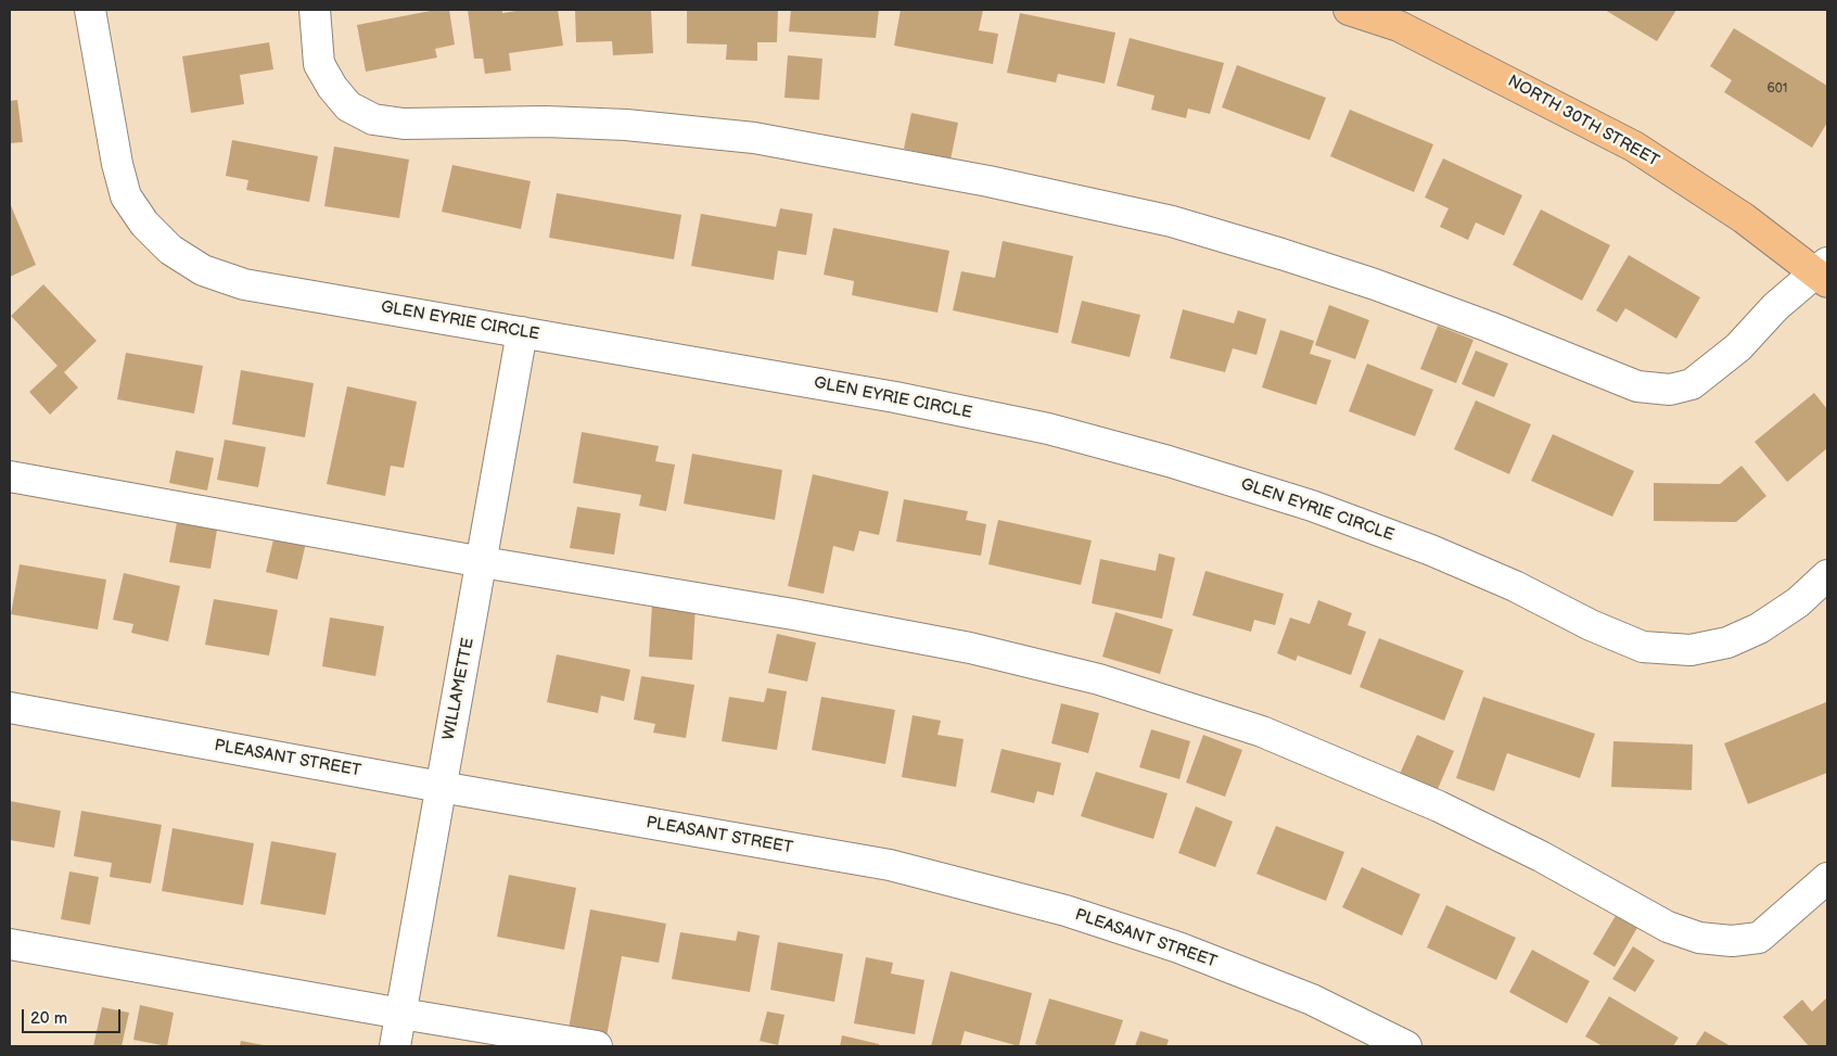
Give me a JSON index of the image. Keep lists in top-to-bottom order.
{
  "streets": {
    "main road": ["NORTH 30TH STREET"],
    "street": ["GLEN EYRIE CIRCLE", "WILLAMETTE", "PLEASANT STREET"]
  },
  "crossings": [
    ["GLEN EYRIE CIRCLE", "WILLAMETTE"],
    ["WILLAMETTE", "PLEASANT STREET"]
  ],
  "house_numbers": ["601"],
  "scale_bar": "20 m"
}
